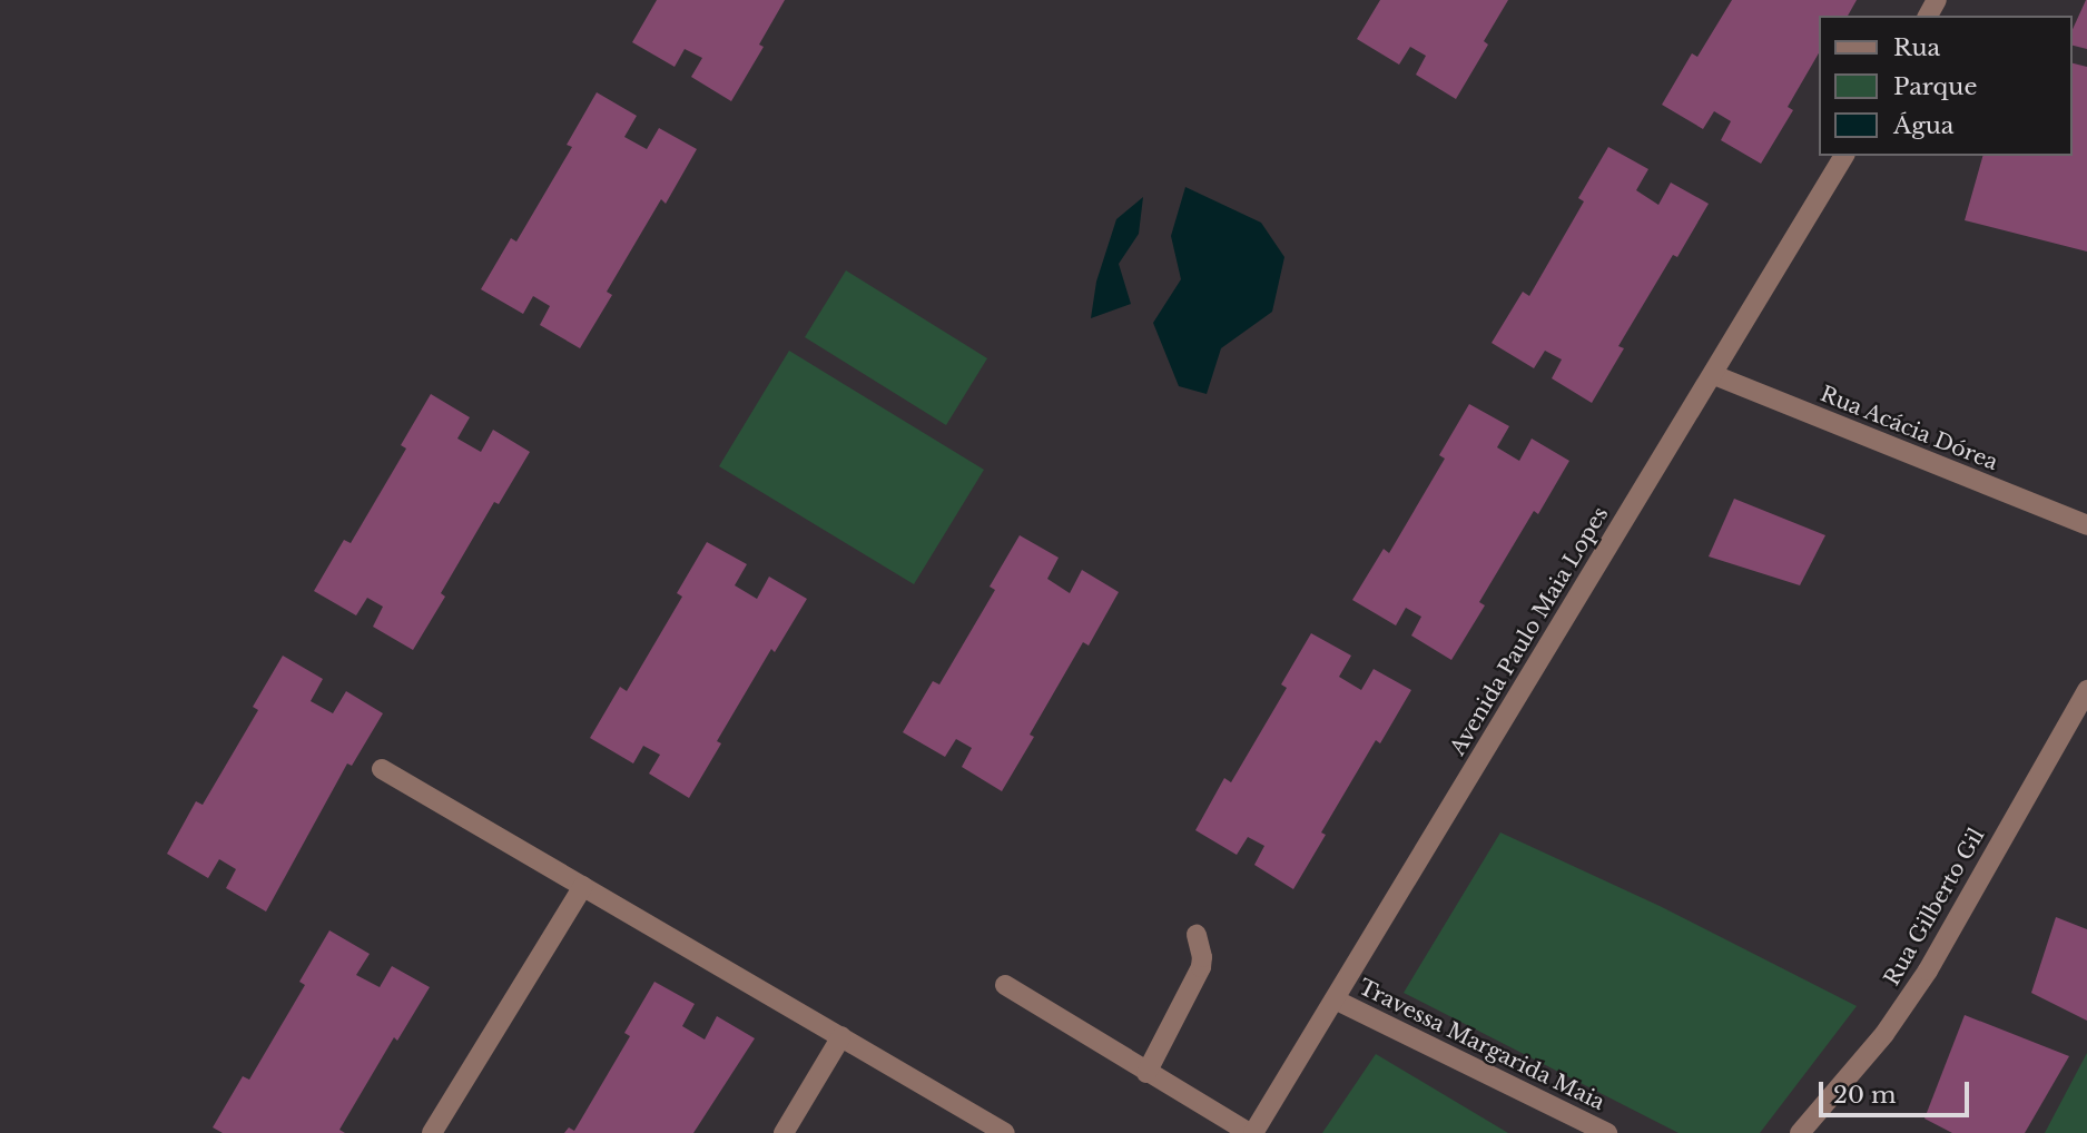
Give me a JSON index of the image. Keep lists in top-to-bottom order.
{
  "streets": {
    "street": [
      "Rua Acácia Dórea",
      "Avenida Paulo Maia Lopes",
      "Rua Gilberto Gil",
      "Travessa Margarida Maia"
    ]
  },
  "crossings": [
    ["Rua Acácia Dórea", "Avenida Paulo Maia Lopes"],
    ["Avenida Paulo Maia Lopes", "Travessa Margarida Maia"]
  ],
  "legend": ["Rua", "Parque", "Água"],
  "scale_bar": "20 m"
}
